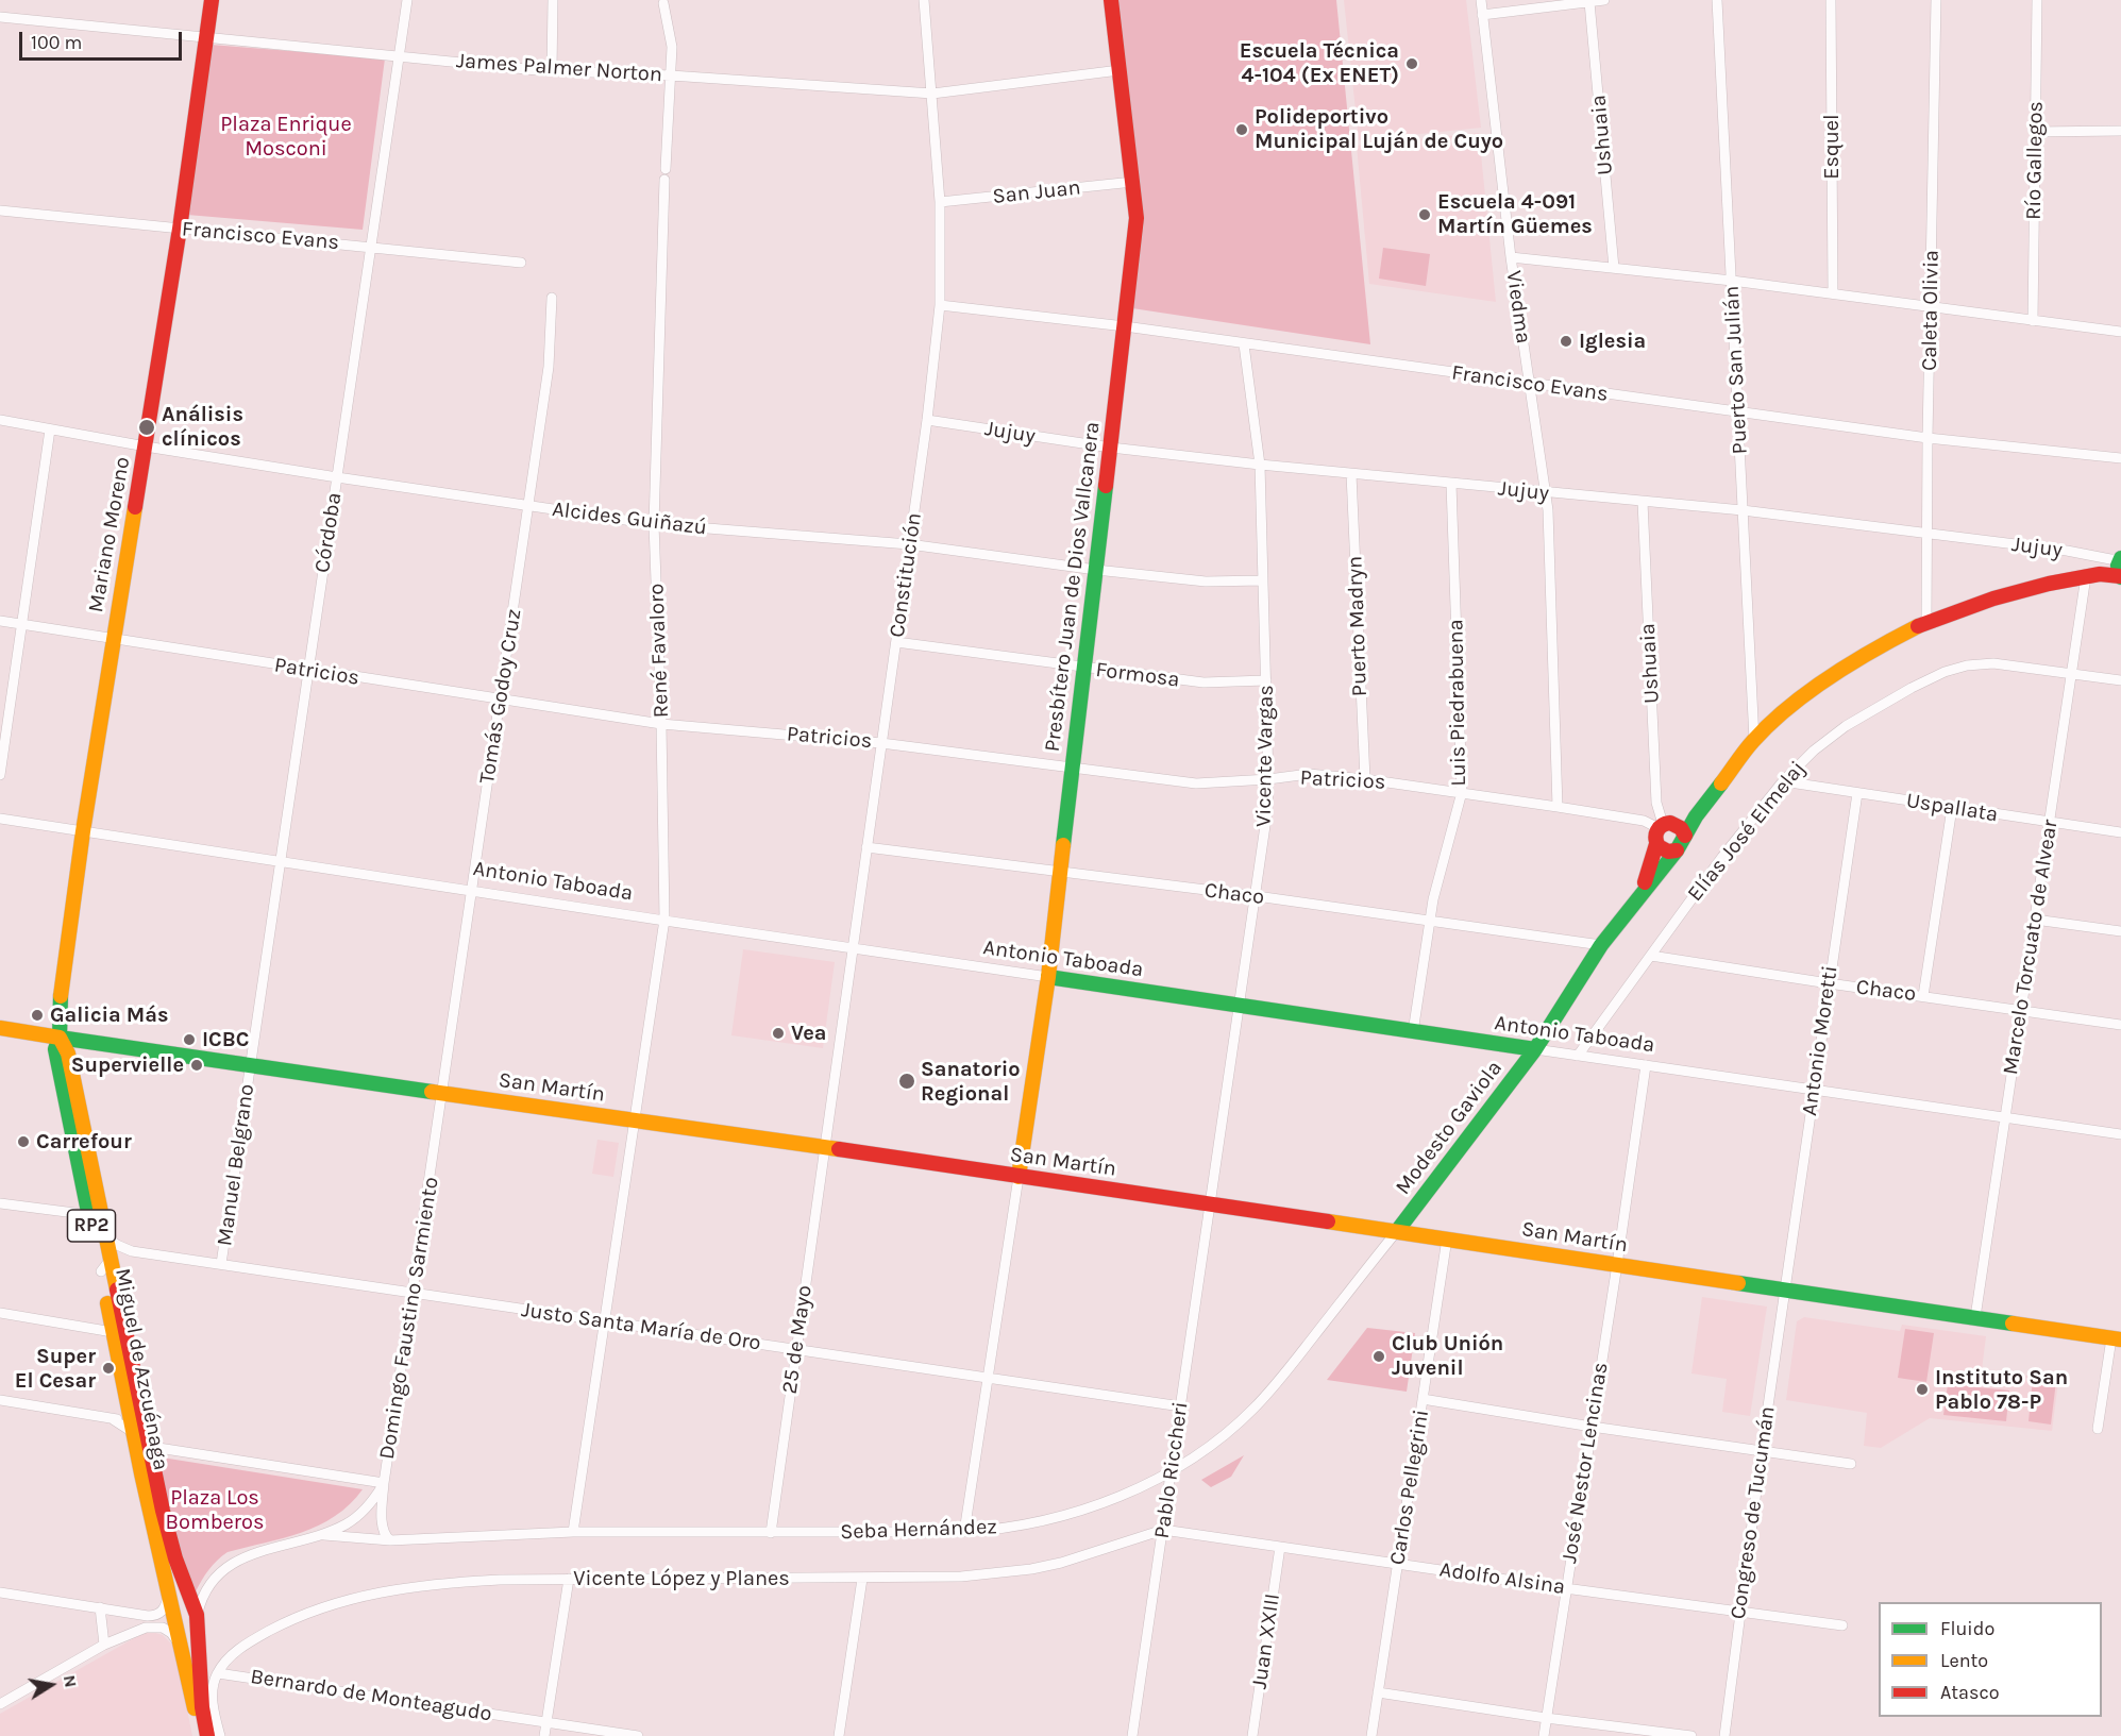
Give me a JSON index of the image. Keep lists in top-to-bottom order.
{
  "streets": {
    "street": [
      "James Palmer Norton",
      "Ushuaia",
      "Esquel",
      "Río Gallegos",
      "San Juan",
      "Francisco Evans",
      "Viedma",
      "Caleta Olivia",
      "Puerto San Julián",
      "Jujuy",
      "Alcides Guiñazú",
      "Córdoba",
      "Mariano Moreno",
      "Constitución",
      "Presbítero Juan de Dios Vallcanera",
      "Puerto Madryn",
      "René Favaloro",
      "Patricios",
      "Formosa",
      "Tomás Godoy Cruz",
      "Luis Piedrabuena",
      "Vicente Vargas",
      "Uspallata",
      "Elías José Elmelaj",
      "Antonio Taboada",
      "Chaco",
      "Marcelo Torcuato de Alvear",
      "Antonio Moretti",
      "San Martín",
      "Modesto Gaviola",
      "Manuel Belgrano",
      "RP2",
      "Domingo Faustino Sarmiento",
      "Justo Santa María de Oro",
      "25 de Mayo",
      "Miguel de Azcuénaga",
      "José Nestor Lencinas",
      "Pablo Riccheri",
      "Carlos Pellegrini",
      "Congreso de Tucumán",
      "Seba Hernández",
      "Vicente López y Planes",
      "Adolfo Alsina",
      "Juan XXIII",
      "Bernardo de Monteagudo"
    ]
  },
  "crossings": [
    ["James Palmer Norton", "Córdoba"],
    ["James Palmer Norton", "Mariano Moreno"],
    ["James Palmer Norton", "Constitución"],
    ["James Palmer Norton", "Presbítero Juan de Dios Vallcanera"],
    ["James Palmer Norton", "René Favaloro"],
    ["Ushuaia", "Jujuy"],
    ["Ushuaia", "Patricios"],
    ["Ushuaia", "Modesto Gaviola"],
    ["San Juan", "Constitución"],
    ["San Juan", "Presbítero Juan de Dios Vallcanera"],
    ["Francisco Evans", "Viedma"],
    ["Francisco Evans", "Caleta Olivia"],
    ["Francisco Evans", "Puerto San Julián"],
    ["Francisco Evans", "Córdoba"],
    ["Francisco Evans", "Mariano Moreno"],
    ["Francisco Evans", "Constitución"],
    ["Francisco Evans", "Presbítero Juan de Dios Vallcanera"],
    ["Francisco Evans", "Vicente Vargas"],
    ["Viedma", "Jujuy"],
    ["Viedma", "Patricios"],
    ["Caleta Olivia", "Jujuy"],
    ["Caleta Olivia", "Modesto Gaviola"],
    ["Puerto San Julián", "Jujuy"],
    ["Puerto San Julián", "Modesto Gaviola"],
    ["Jujuy", "Constitución"],
    ["Jujuy", "Presbítero Juan de Dios Vallcanera"],
    ["Jujuy", "Puerto Madryn"],
    ["Jujuy", "Luis Piedrabuena"],
    ["Jujuy", "Vicente Vargas"],
    ["Jujuy", "Modesto Gaviola"],
    ["Alcides Guiñazú", "Córdoba"],
    ["Alcides Guiñazú", "Mariano Moreno"],
    ["Alcides Guiñazú", "Constitución"],
    ["Alcides Guiñazú", "Presbítero Juan de Dios Vallcanera"],
    ["Alcides Guiñazú", "René Favaloro"],
    ["Alcides Guiñazú", "Tomás Godoy Cruz"],
    ["Alcides Guiñazú", "Vicente Vargas"],
    ["Córdoba", "Patricios"],
    ["Córdoba", "Antonio Taboada"],
    ["Córdoba", "San Martín"],
    ["Córdoba", "Manuel Belgrano"],
    ["Mariano Moreno", "Patricios"],
    ["Mariano Moreno", "Antonio Taboada"],
    ["Mariano Moreno", "San Martín"],
    ["Mariano Moreno", "Miguel de Azcuénaga"],
    ["Constitución", "Patricios"],
    ["Constitución", "Formosa"],
    ["Constitución", "Antonio Taboada"],
    ["Constitución", "Chaco"],
    ["Constitución", "San Martín"],
    ["Constitución", "25 de Mayo"],
    ["Presbítero Juan de Dios Vallcanera", "Patricios"],
    ["Presbítero Juan de Dios Vallcanera", "Formosa"],
    ["Presbítero Juan de Dios Vallcanera", "Antonio Taboada"],
    ["Presbítero Juan de Dios Vallcanera", "Chaco"],
    ["Presbítero Juan de Dios Vallcanera", "San Martín"],
    ["Puerto Madryn", "Patricios"],
    ["René Favaloro", "Patricios"],
    ["René Favaloro", "Antonio Taboada"],
    ["René Favaloro", "San Martín"],
    ["René Favaloro", "Justo Santa María de Oro"],
    ["René Favaloro", "Seba Hernández"],
    ["Patricios", "Tomás Godoy Cruz"],
    ["Patricios", "Luis Piedrabuena"],
    ["Patricios", "Vicente Vargas"],
    ["Patricios", "Modesto Gaviola"],
    ["Formosa", "Vicente Vargas"],
    ["Tomás Godoy Cruz", "Antonio Taboada"],
    ["Tomás Godoy Cruz", "San Martín"],
    ["Tomás Godoy Cruz", "Domingo Faustino Sarmiento"],
    ["Luis Piedrabuena", "Antonio Taboada"],
    ["Luis Piedrabuena", "Chaco"],
    ["Vicente Vargas", "Antonio Taboada"],
    ["Vicente Vargas", "Chaco"],
    ["Vicente Vargas", "San Martín"],
    ["Vicente Vargas", "Pablo Riccheri"],
    ["Uspallata", "Elías José Elmelaj"],
    ["Uspallata", "Marcelo Torcuato de Alvear"],
    ["Uspallata", "Antonio Moretti"],
    ["Elías José Elmelaj", "Antonio Taboada"],
    ["Elías José Elmelaj", "Chaco"],
    ["Elías José Elmelaj", "Marcelo Torcuato de Alvear"],
    ["Antonio Taboada", "Marcelo Torcuato de Alvear"],
    ["Antonio Taboada", "Antonio Moretti"],
    ["Antonio Taboada", "Modesto Gaviola"],
    ["Antonio Taboada", "José Nestor Lencinas"],
    ["Chaco", "Marcelo Torcuato de Alvear"],
    ["Chaco", "Antonio Moretti"],
    ["Chaco", "Modesto Gaviola"],
    ["Marcelo Torcuato de Alvear", "San Martín"],
    ["Marcelo Torcuato de Alvear", "Modesto Gaviola"],
    ["Antonio Moretti", "San Martín"],
    ["Antonio Moretti", "Congreso de Tucumán"],
    ["San Martín", "Modesto Gaviola"],
    ["San Martín", "Manuel Belgrano"],
    ["San Martín", "Domingo Faustino Sarmiento"],
    ["San Martín", "25 de Mayo"],
    ["San Martín", "Miguel de Azcuénaga"],
    ["San Martín", "José Nestor Lencinas"],
    ["San Martín", "Pablo Riccheri"],
    ["San Martín", "Carlos Pellegrini"],
    ["San Martín", "Congreso de Tucumán"],
    ["San Martín", "Seba Hernández"],
    ["Modesto Gaviola", "Seba Hernández"],
    ["Manuel Belgrano", "Justo Santa María de Oro"],
    ["Domingo Faustino Sarmiento", "Justo Santa María de Oro"],
    ["Domingo Faustino Sarmiento", "Seba Hernández"],
    ["Justo Santa María de Oro", "25 de Mayo"],
    ["Justo Santa María de Oro", "Miguel de Azcuénaga"],
    ["Justo Santa María de Oro", "Pablo Riccheri"],
    ["25 de Mayo", "Seba Hernández"],
    ["Miguel de Azcuénaga", "Seba Hernández"],
    ["José Nestor Lencinas", "Adolfo Alsina"],
    ["Pablo Riccheri", "Seba Hernández"],
    ["Pablo Riccheri", "Vicente López y Planes"],
    ["Pablo Riccheri", "Adolfo Alsina"],
    ["Carlos Pellegrini", "Adolfo Alsina"],
    ["Congreso de Tucumán", "Adolfo Alsina"],
    ["Vicente López y Planes", "Adolfo Alsina"],
    ["Vicente López y Planes", "Bernardo de Monteagudo"],
    ["Adolfo Alsina", "Juan XXIII"]
  ],
  "parks": ["Plaza Enrique Mosconi", "Plaza Los Bomberos"],
  "places": [
    "Escuela Técnica 4-104 (Ex ENET)",
    "Polideportivo Municipal Luján de Cuyo",
    "Escuela 4-091 Martín Güemes",
    "Iglesia",
    "Análisis clínicos",
    "Galicia Más",
    "Vea",
    "ICBC",
    "Supervielle",
    "Sanatorio Regional",
    "Carrefour",
    "Club Unión Juvenil",
    "Super El Cesar",
    "Instituto San Pablo 78-P"
  ],
  "legend": ["Fluido", "Lento", "Atasco"],
  "scale_bar": "100 m",
  "north": "right"
}
